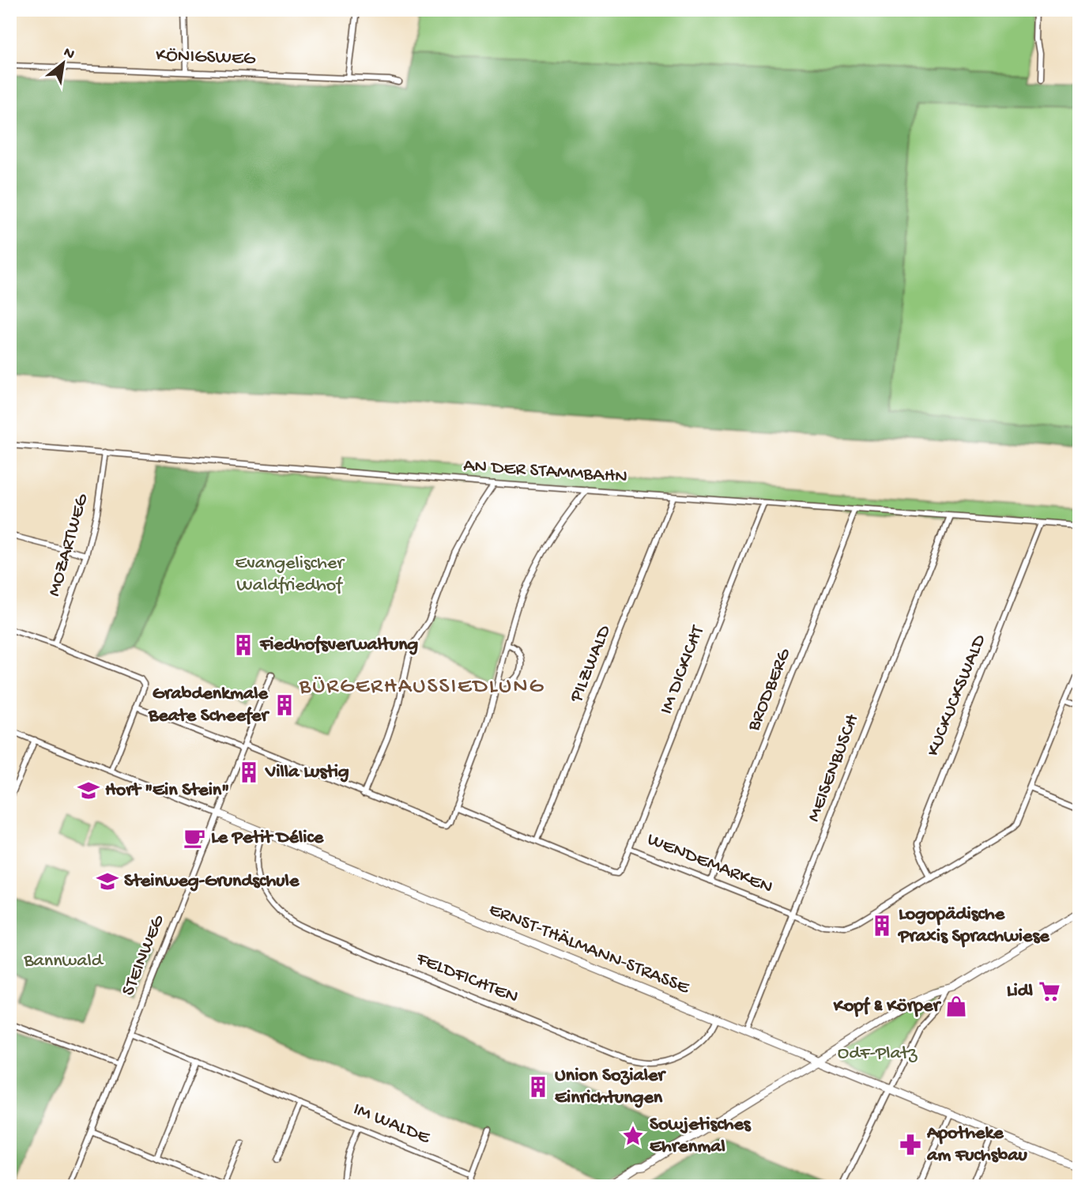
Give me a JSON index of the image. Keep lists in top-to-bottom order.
{
  "streets": {
    "street": [
      "KÖNIGSWEG",
      "AN DER STAMMBAHN",
      "MOZARTWEG",
      "PILZWALD",
      "IM DICKICHT",
      "BRODBERG",
      "KUCKUCKSWALD",
      "MEISENBUSCH",
      "WENDEMARKEN",
      "ERNST-THÄLMANN-STRASSE",
      "STEINWEG",
      "FELDFICHTEN",
      "IM WALDE"
    ]
  },
  "crossings": [
    ["AN DER STAMMBAHN", "MOZARTWEG"],
    ["AN DER STAMMBAHN", "PILZWALD"],
    ["AN DER STAMMBAHN", "IM DICKICHT"],
    ["AN DER STAMMBAHN", "BRODBERG"],
    ["AN DER STAMMBAHN", "KUCKUCKSWALD"],
    ["AN DER STAMMBAHN", "MEISENBUSCH"],
    ["PILZWALD", "WENDEMARKEN"],
    ["IM DICKICHT", "WENDEMARKEN"],
    ["BRODBERG", "WENDEMARKEN"],
    ["KUCKUCKSWALD", "WENDEMARKEN"],
    ["MEISENBUSCH", "WENDEMARKEN"],
    ["MEISENBUSCH", "ERNST-THÄLMANN-STRASSE"],
    ["ERNST-THÄLMANN-STRASSE", "STEINWEG"],
    ["ERNST-THÄLMANN-STRASSE", "FELDFICHTEN"],
    ["STEINWEG", "IM WALDE"]
  ],
  "districts": ["BÜRGERHAUSSIEDLUNG"],
  "parks": ["Evangelischer Waldfriedhof", "Bannwald", "OdF-Platz"],
  "places": {
    "building": [
      "Fiedhofsverwaltung",
      "Grabdenkmale Beate Scheefer",
      "Villa Lustig",
      "Logopädische Praxis Sprachwiese",
      "Union Sozialer Einrichtungen"
    ],
    "school or university": ["Hort \"Ein Stein\"", "Steinweg-Grundschule"],
    "cafe": ["Le Petit Délice"],
    "supermarket": ["Lidl"],
    "shop": ["Kopf & Körper"],
    "place": ["Sowjetisches Ehrenmal"],
    "pharmacy": ["Apotheke am Fuchsbau"]
  },
  "north": "top right"
}
